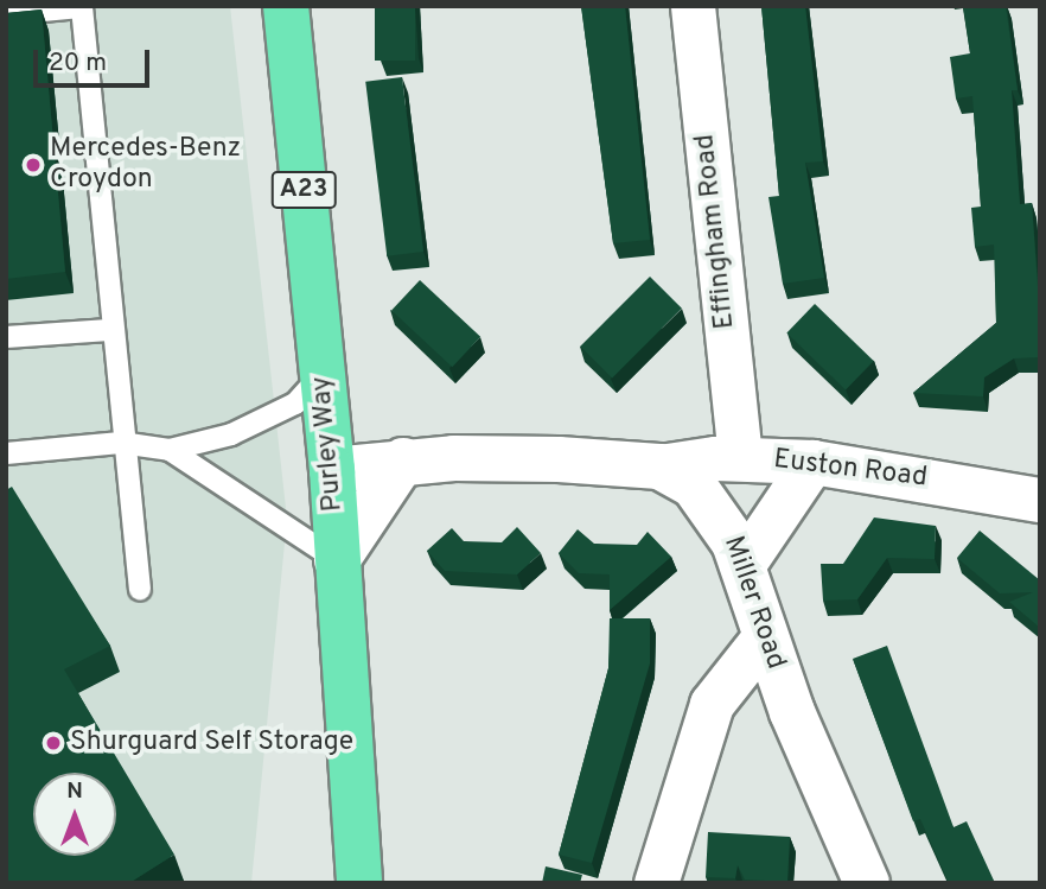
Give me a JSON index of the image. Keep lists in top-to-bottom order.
{
  "streets": {
    "highway": ["A23", "Purley Way"],
    "street": ["Effingham Road", "Euston Road", "Miller Road"]
  },
  "crossings": [
    ["Effingham Road", "Euston Road"],
    ["Euston Road", "Miller Road"]
  ],
  "places": ["Mercedes-Benz Croydon", "Shurguard Self Storage"],
  "scale_bar": "20 m",
  "north": "top"
}
